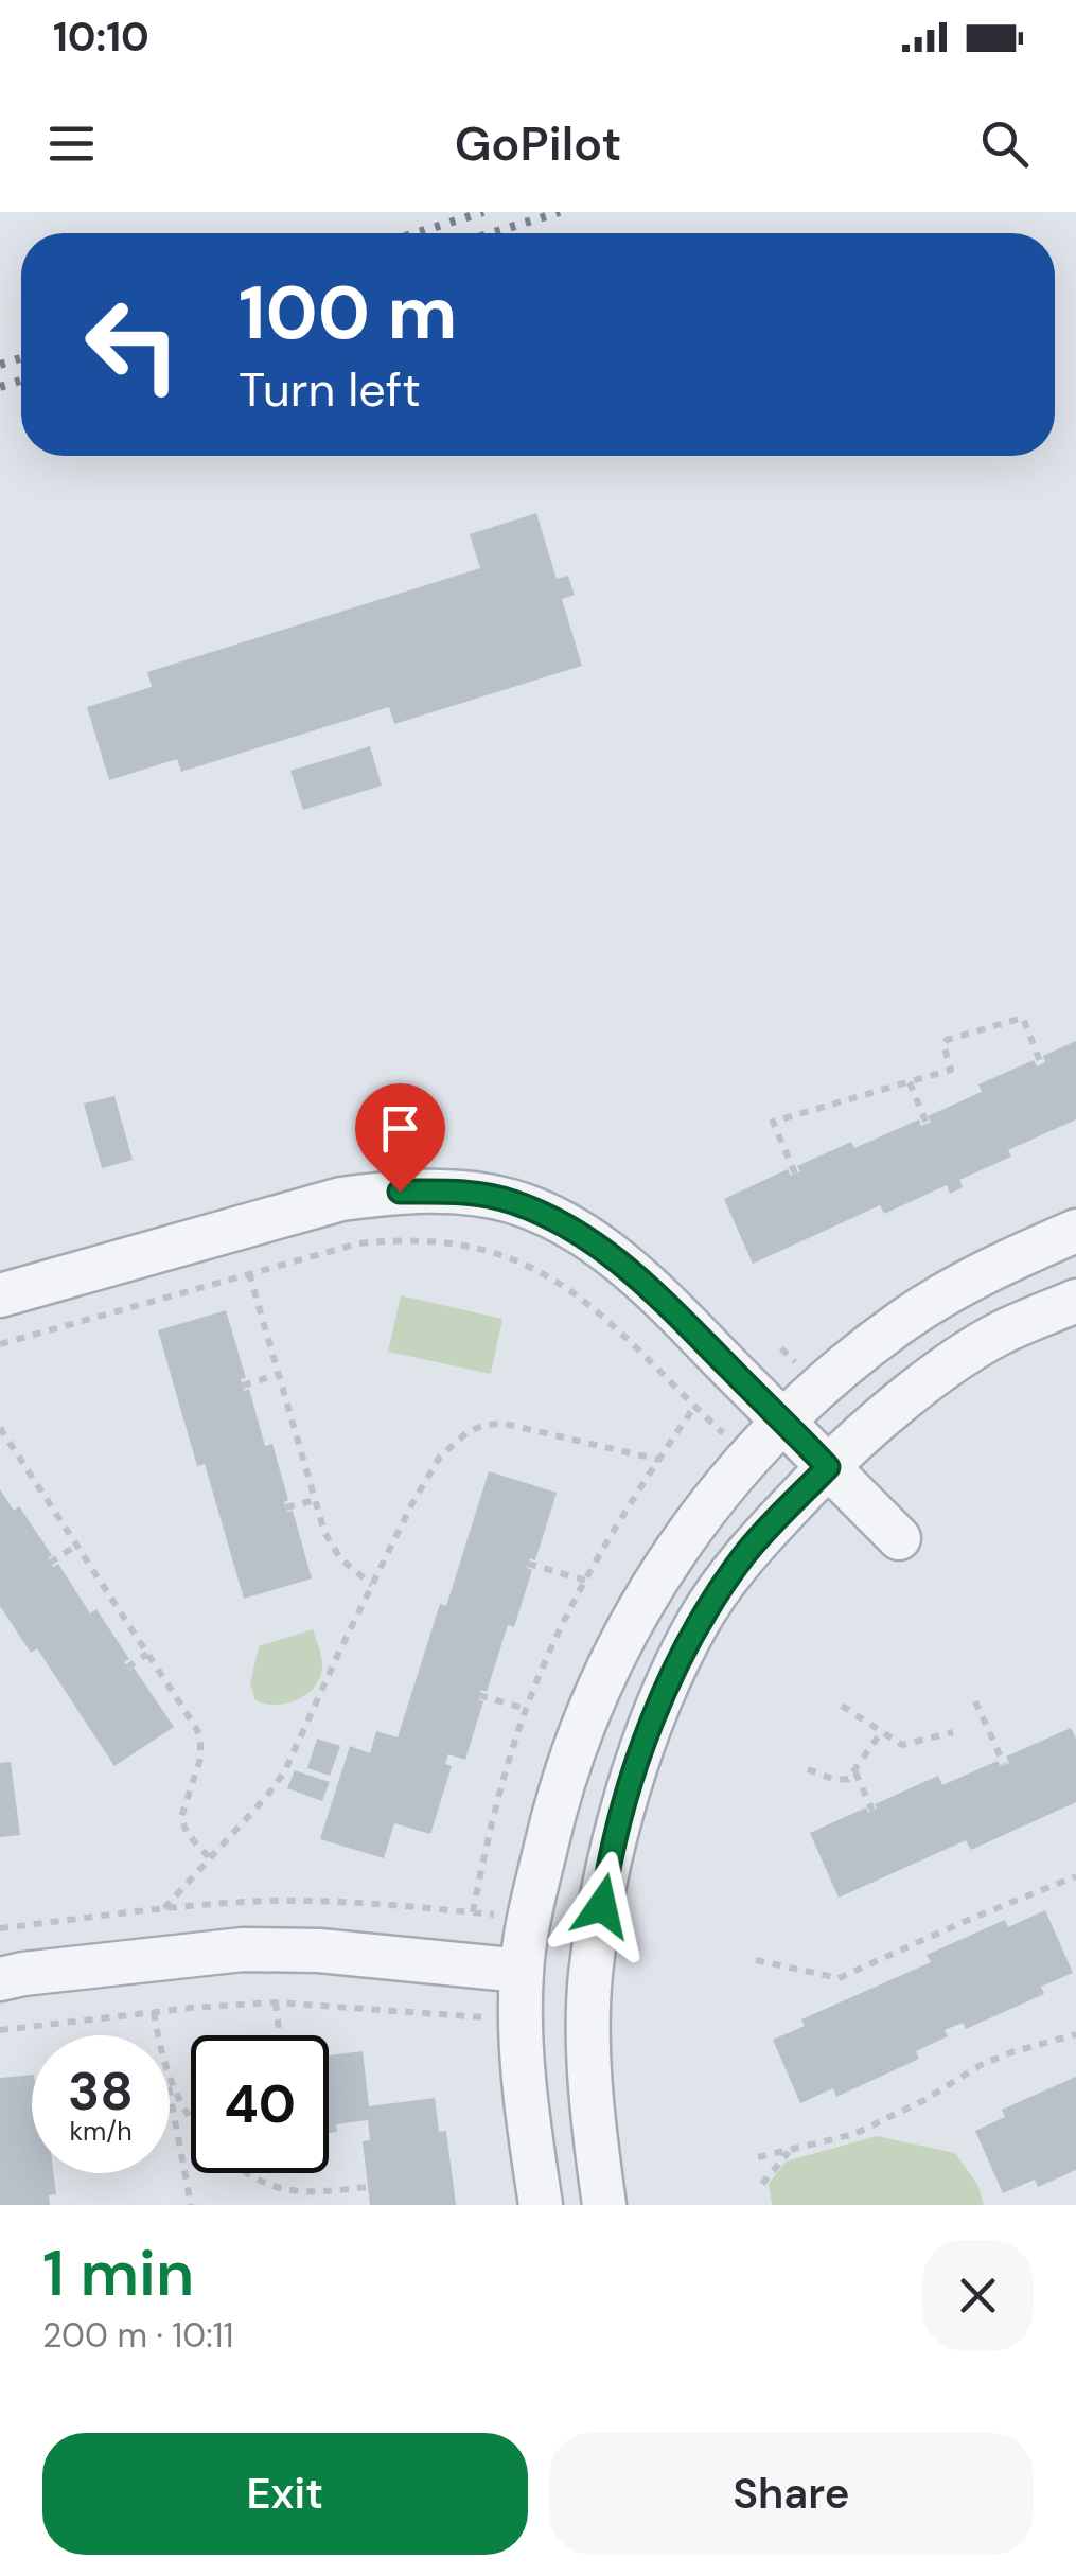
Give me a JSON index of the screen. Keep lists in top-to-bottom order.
{
  "page": {
    "status": "10:10",
    "header": "GoPilot",
    "turn": ["100 m", "Turn left"],
    "speed": "38 km/h",
    "limit": "40",
    "heading": ["1 min", "200 m · 10:11"],
    "buttons": ["Exit", "Share"]
  }
}
